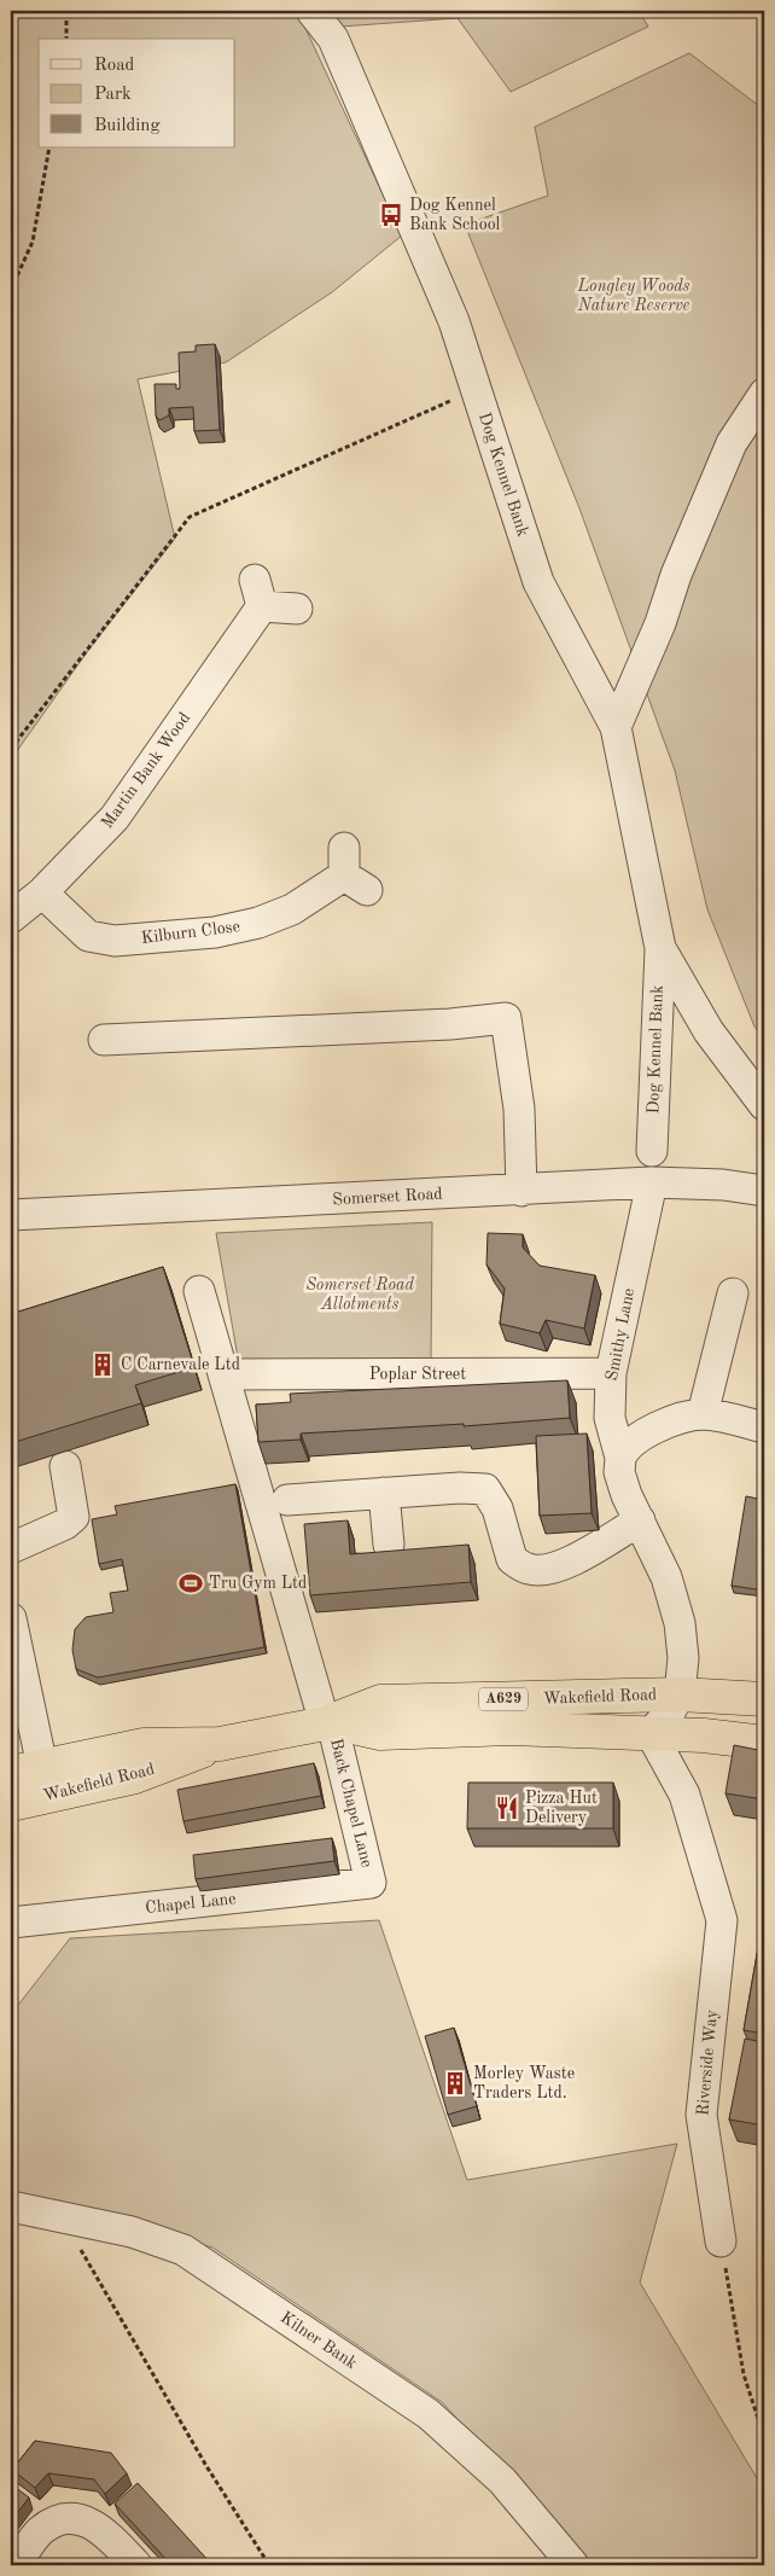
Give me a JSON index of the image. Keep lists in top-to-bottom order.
{
  "streets": {
    "highway": ["Wakefield Road", "A629"],
    "street": [
      "Dog Kennel Bank",
      "Martin Bank Wood",
      "Kilburn Close",
      "Somerset Road",
      "Smithy Lane",
      "Poplar Street",
      "Back Chapel Lane",
      "Chapel Lane",
      "Riverside Way",
      "Kilner Bank"
    ]
  },
  "crossings": [
    ["Martin Bank Wood", "Kilburn Close"],
    ["Somerset Road", "Smithy Lane"],
    ["Smithy Lane", "Poplar Street"],
    ["Smithy Lane", "Wakefield Road"],
    ["Smithy Lane", "Riverside Way"],
    ["Wakefield Road", "Back Chapel Lane"],
    ["Wakefield Road", "Riverside Way"],
    ["Back Chapel Lane", "Chapel Lane"]
  ],
  "parks": ["Longley Woods Nature Reserve", "Somerset Road Allotments"],
  "places": {
    "bus stop": ["Dog Kennel Bank School"],
    "building": ["C Carnevale Ltd", "Morley Waste Traders Ltd."],
    "sports": ["Tru Gym Ltd"],
    "restaurant": ["Pizza Hut Delivery"]
  },
  "legend": ["Road", "Park", "Building"]
}
